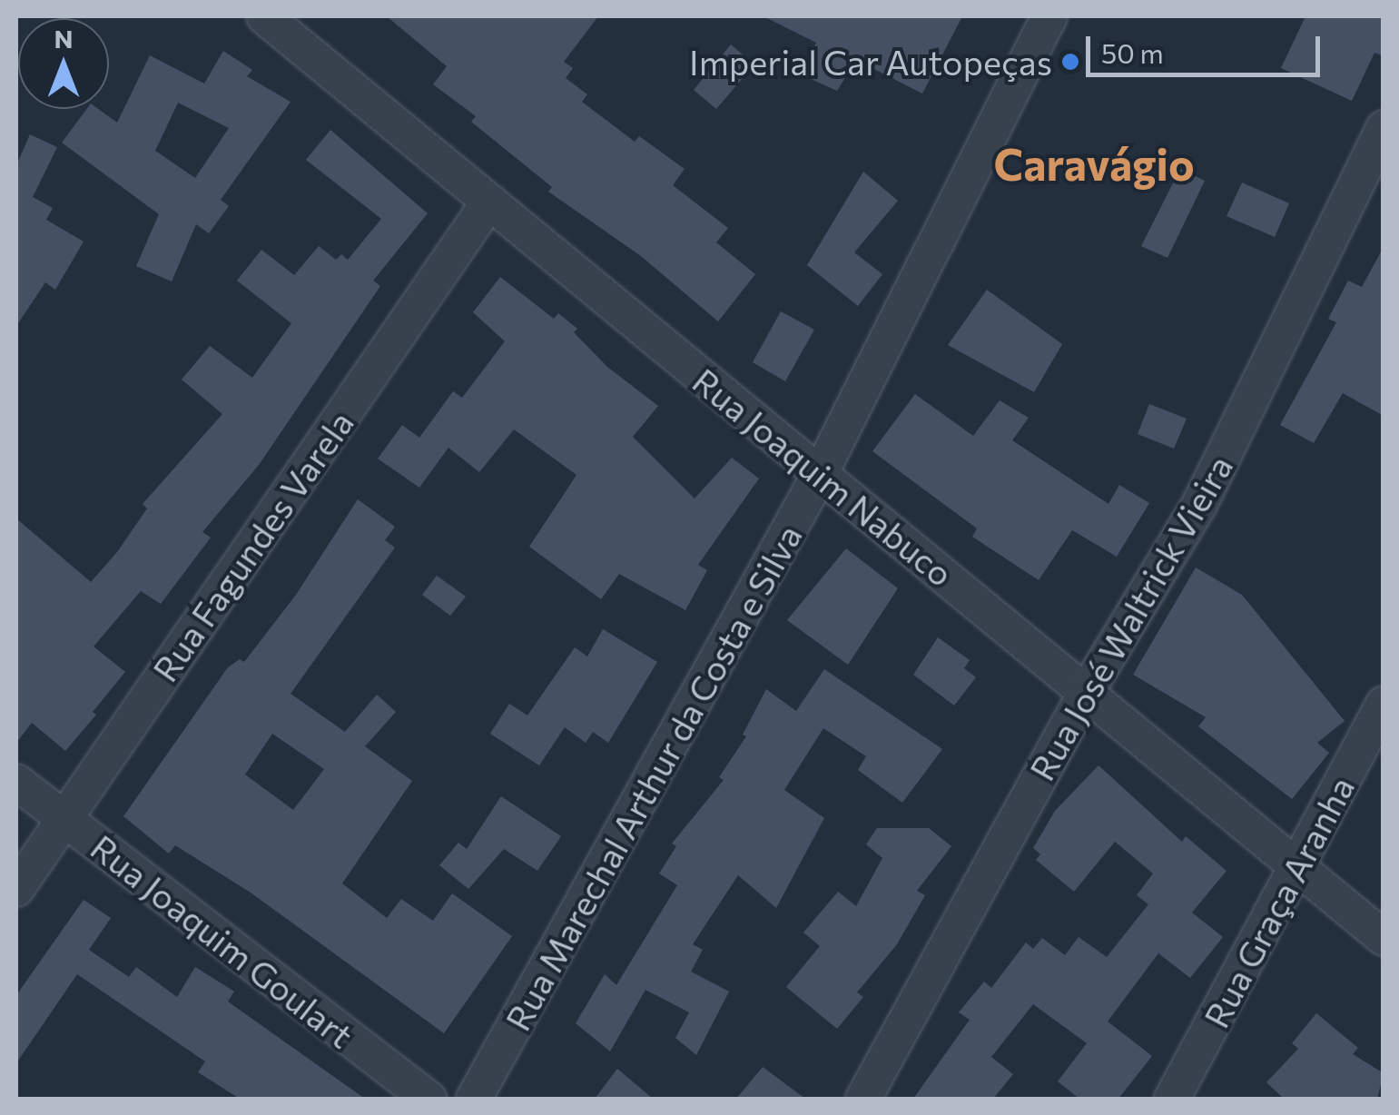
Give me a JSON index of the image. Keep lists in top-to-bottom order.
{
  "streets": {
    "street": [
      "Rua Joaquim Nabuco",
      "Rua Fagundes Varela",
      "Rua José Waltrick Vieira",
      "Rua Marechal Arthur da Costa e Silva",
      "Rua Graça Aranha",
      "Rua Joaquim Goulart"
    ]
  },
  "crossings": [
    ["Rua Joaquim Nabuco", "Rua Fagundes Varela"],
    ["Rua Joaquim Nabuco", "Rua José Waltrick Vieira"],
    ["Rua Joaquim Nabuco", "Rua Marechal Arthur da Costa e Silva"],
    ["Rua Joaquim Nabuco", "Rua Graça Aranha"],
    ["Rua Fagundes Varela", "Rua Joaquim Goulart"]
  ],
  "districts": ["Caravágio"],
  "places": ["Imperial Car Autopeças"],
  "scale_bar": "50 m",
  "north": "top"
}
